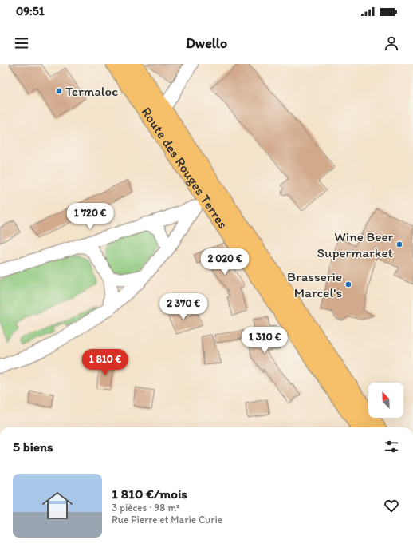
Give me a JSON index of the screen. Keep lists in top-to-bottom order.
{
  "streets": {
    "main road": ["Route des Rouges Terres"]
  },
  "places": ["Termaloc", "Wine Beer Supermarket", "Brasserie Marcel's"],
  "north": "top left",
  "page": {
    "status": "09:51",
    "header": "Dwello",
    "price": [
      "1 720 €",
      "2 020 €",
      "2 370 €",
      "1 310 €",
      "1 810 €"
    ],
    "heading": "5 biens",
    "list": [
      {
        "name": "1 810 €/mois",
        "note": "3 pièces · 98 m² · Rue Pierre et Marie Curie"
      }
    ]
  }
}
